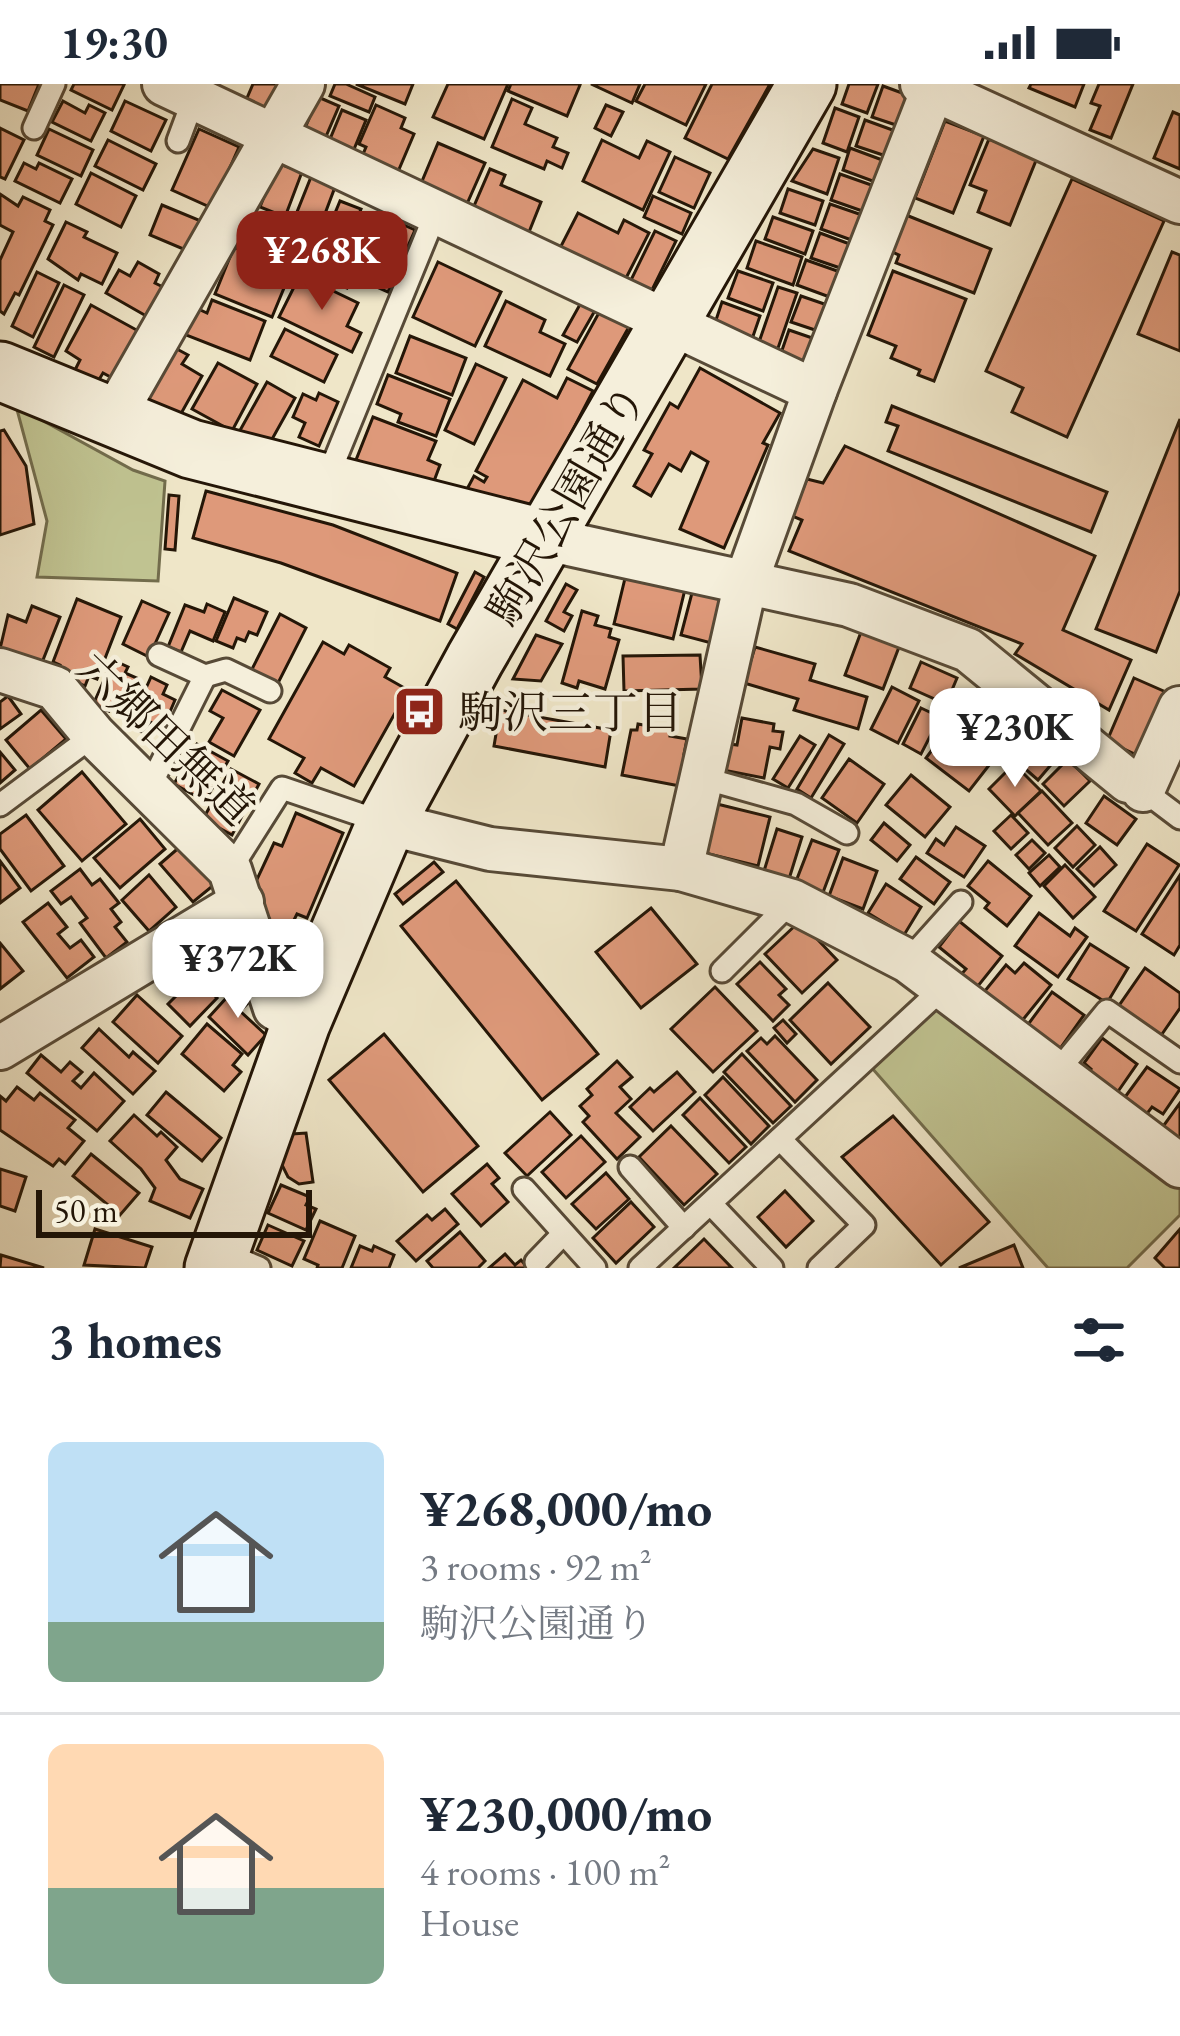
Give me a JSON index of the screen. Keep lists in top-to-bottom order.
{
  "streets": {
    "street": ["駒沢公園通り", "六郷田無道"]
  },
  "crossings": [
    ["駒沢公園通り", "六郷田無道"]
  ],
  "places": {
    "bus stop": ["駒沢三丁目"]
  },
  "scale_bar": "50 m",
  "page": {
    "status": "19:30",
    "price": ["¥268K", "¥230K", "¥372K"],
    "scale": "50 m",
    "heading": "3 homes",
    "list": [
      {
        "name": "¥268,000/mo",
        "note": "3 rooms · 92 m² · 駒沢公園通り"
      },
      {
        "name": "¥230,000/mo",
        "note": "4 rooms · 100 m² · House"
      }
    ]
  }
}
